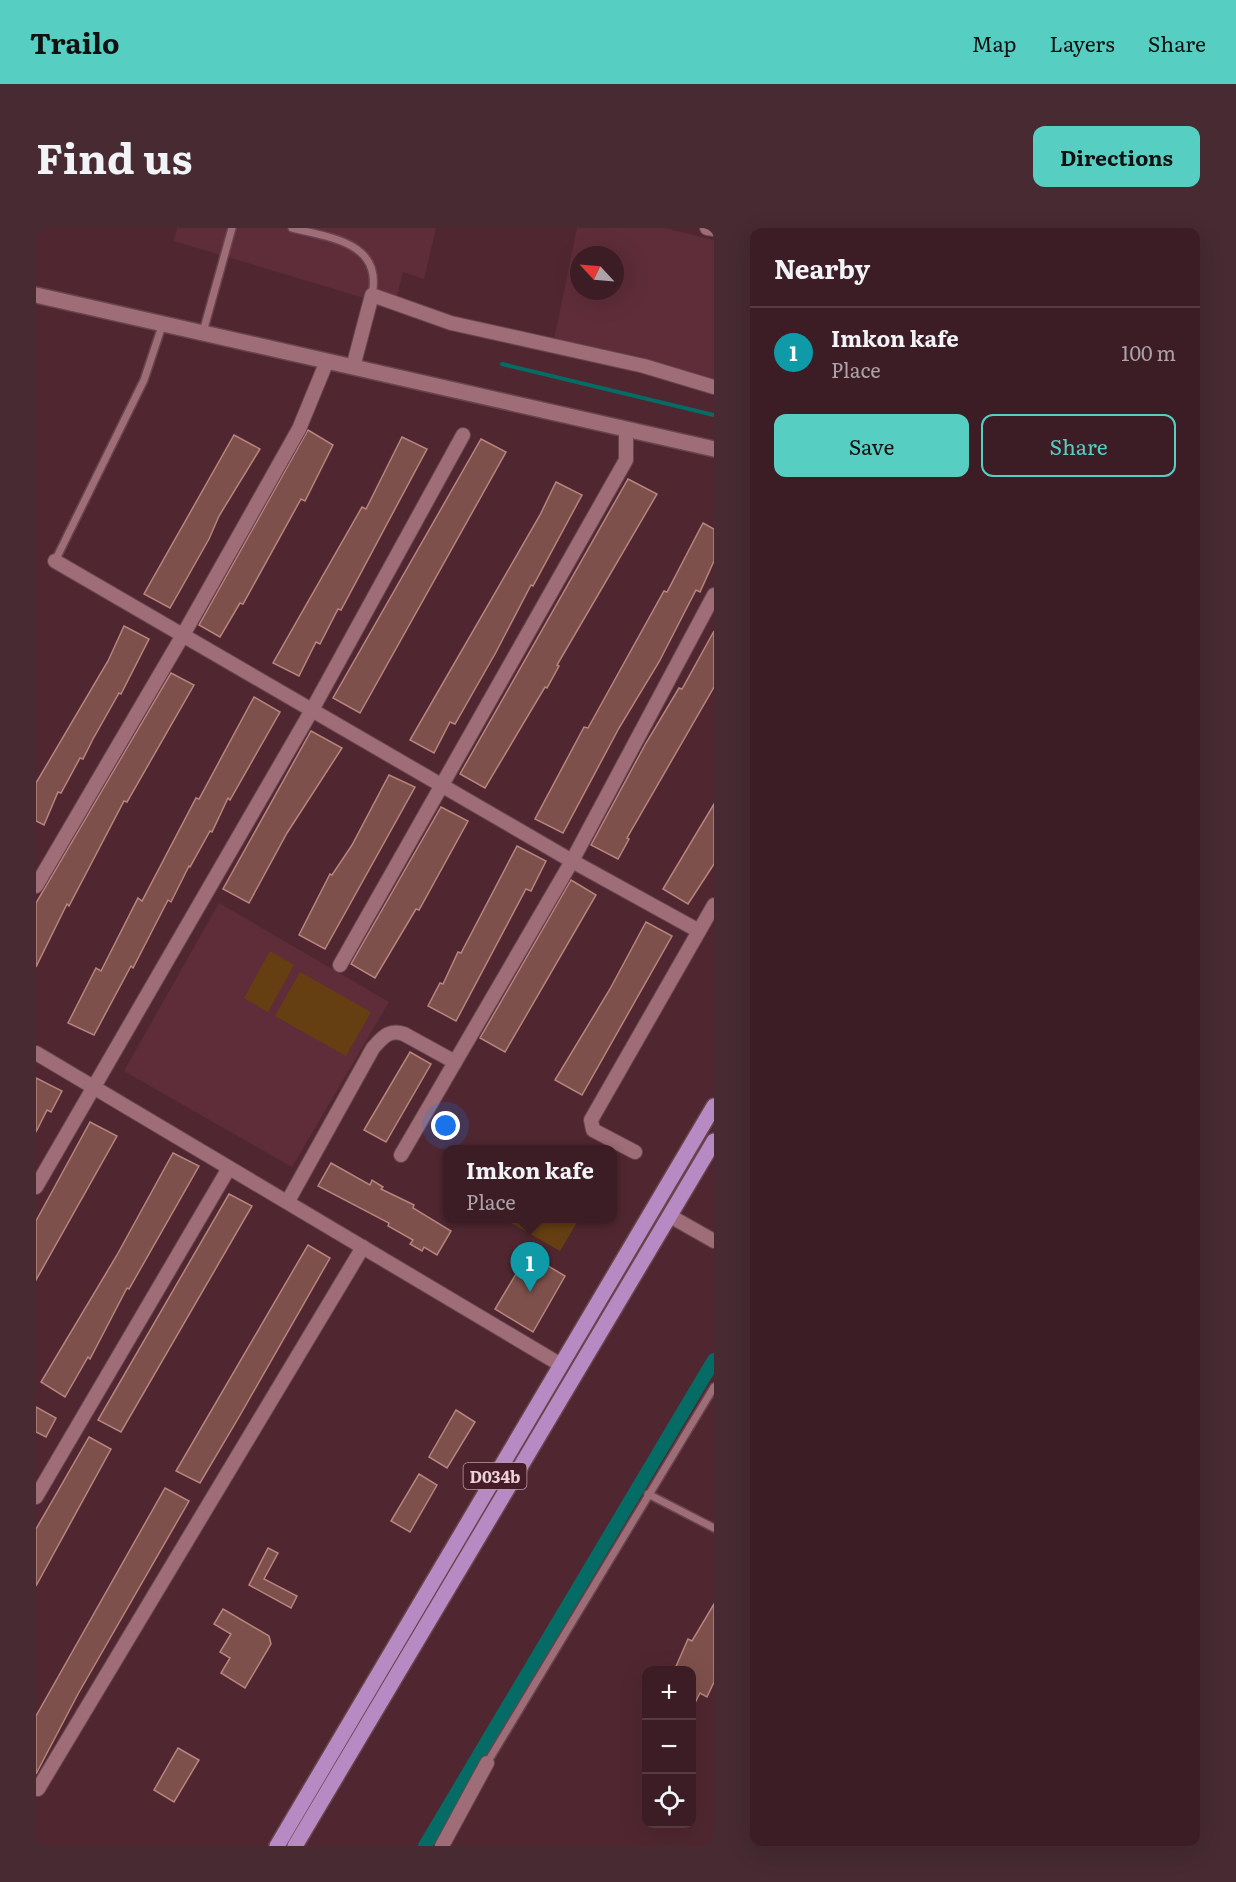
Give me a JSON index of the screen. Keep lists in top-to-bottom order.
{
  "streets": {
    "main road": ["D034b"]
  },
  "north": "top left",
  "page": {
    "header": "Trailo",
    "nav": ["Map", "Layers", "Share"],
    "title": "Find us",
    "buttons": [
      "Directions",
      ["Save", "Share"]
    ],
    "heading": "Nearby",
    "list": [
      {
        "mark": "1",
        "name": "Imkon kafe",
        "note": "Place",
        "value": "100 m"
      }
    ],
    "popup": ["Imkon kafe", "Place"],
    "pins": "1",
    "map_buttons": ["+", "−"]
  }
}
